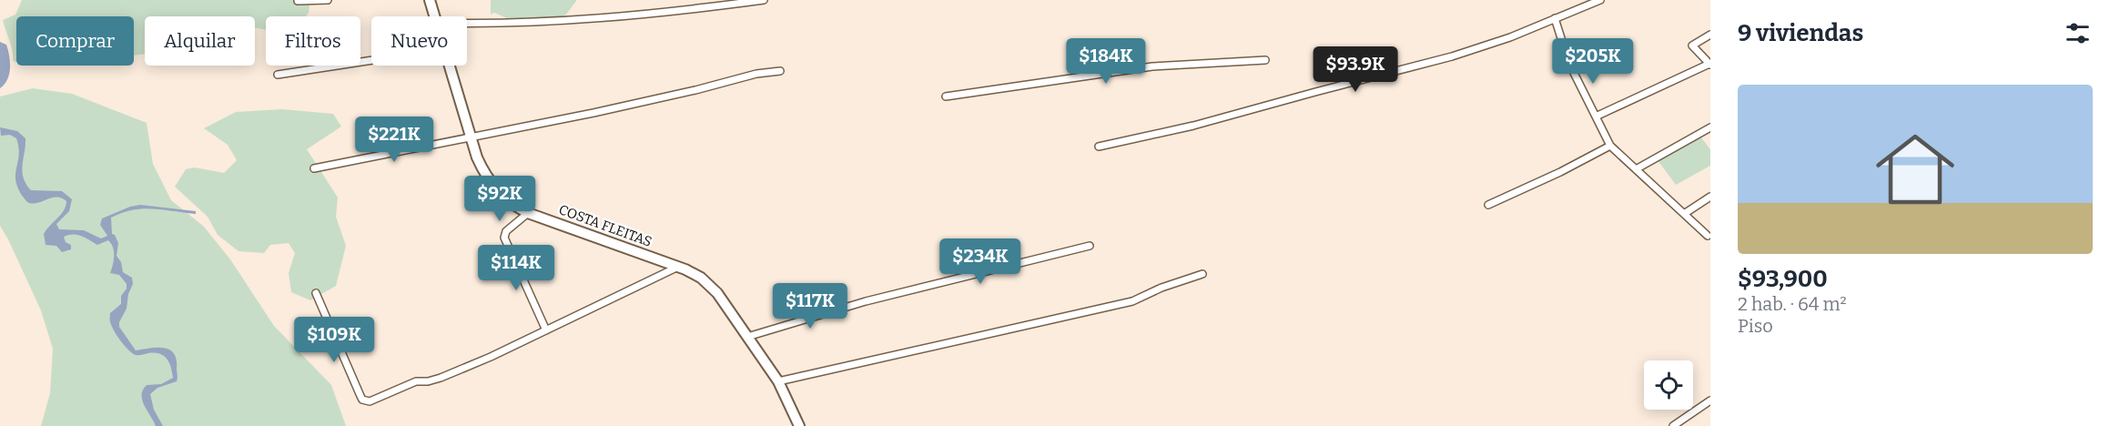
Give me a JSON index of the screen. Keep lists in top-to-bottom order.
{
  "streets": {
    "main road": ["COSTA FLEITAS"]
  },
  "page": {
    "heading": "9 viviendas",
    "chip": [
      "Comprar",
      "Alquilar",
      "Filtros",
      "Nuevo"
    ],
    "price": [
      "$184K",
      "$205K",
      "$93.9K",
      "$221K",
      "$92K",
      "$234K",
      "$114K",
      "$117K",
      "$109K"
    ],
    "list": [
      {
        "name": "$93,900",
        "note": "2 hab. · 64 m² · Piso"
      }
    ]
  }
}
